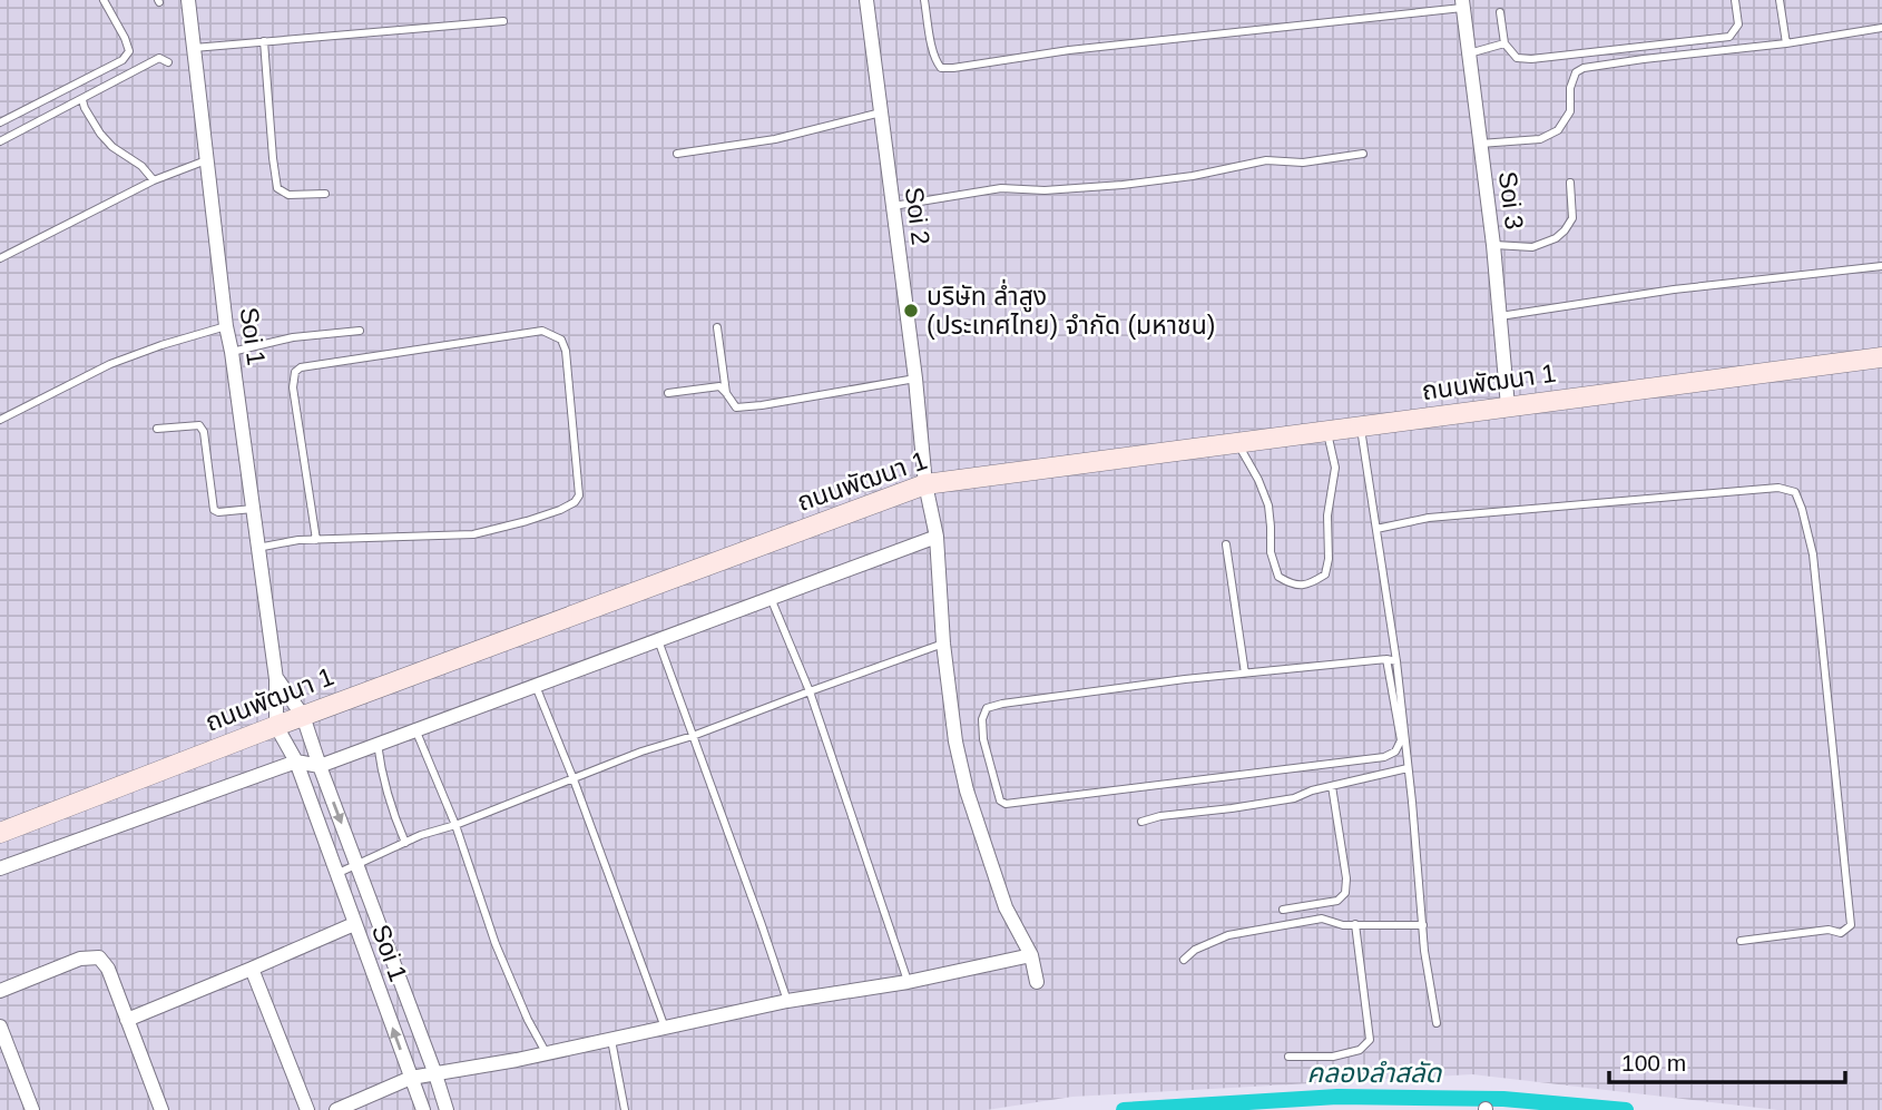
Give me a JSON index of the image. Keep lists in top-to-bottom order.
{
  "streets": {
    "main road": ["ถนนพัฒนา 1"],
    "street": ["Soi 3", "Soi 2", "Soi 1"]
  },
  "crossings": [
    ["Soi 3", "ถนนพัฒนา 1"],
    ["Soi 2", "ถนนพัฒนา 1"],
    ["Soi 1", "ถนนพัฒนา 1"]
  ],
  "water": ["คลองลำสลัด"],
  "places": ["บริษัท ล่ำสูง (ประเทศไทย) จำกัด (มหาชน)"],
  "scale_bar": "100 m"
}
